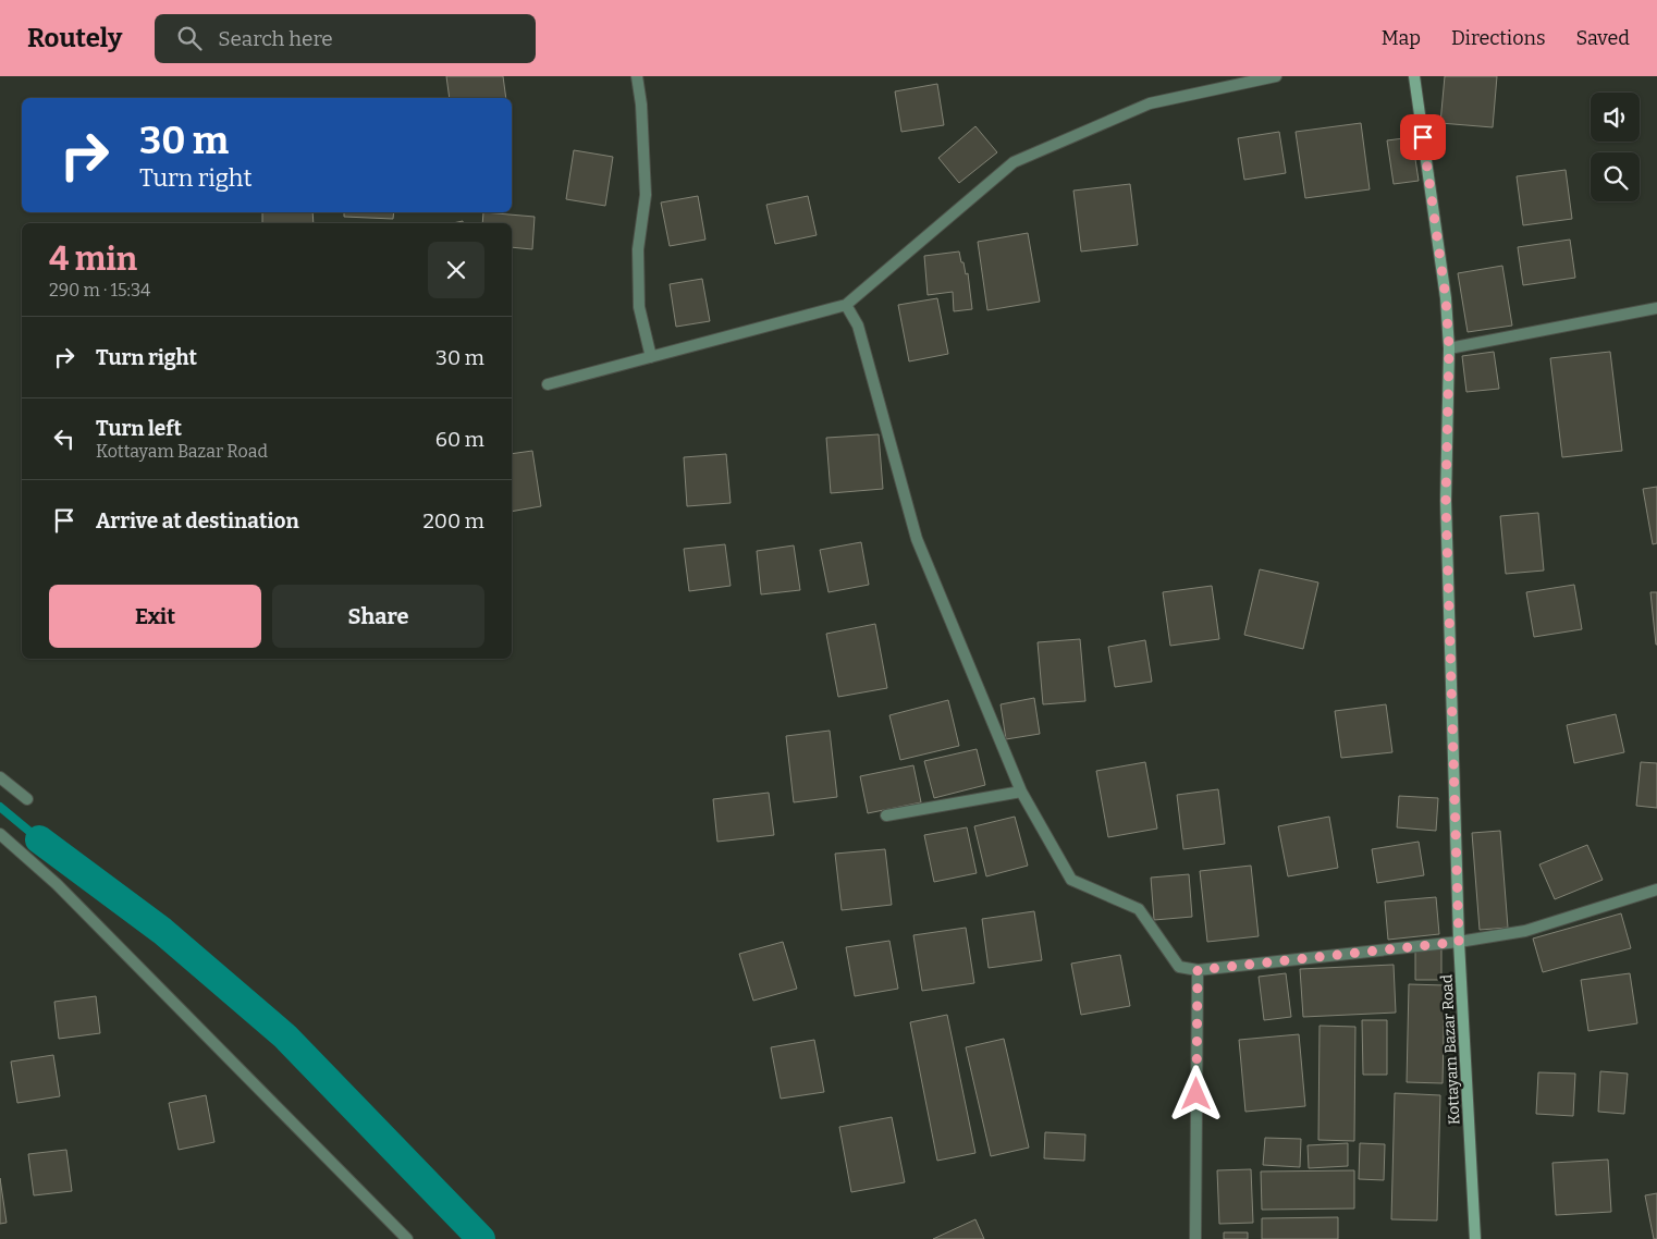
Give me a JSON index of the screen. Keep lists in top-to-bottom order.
{
  "streets": {
    "main road": ["Kottayam Bazar Road"]
  },
  "page": {
    "header": "Routely",
    "search": "Search here",
    "nav": ["Map", "Directions", "Saved"],
    "turn": ["30 m", "Turn right"],
    "heading": ["4 min", "290 m · 15:34"],
    "list": [
      {
        "name": "Turn right",
        "value": "30 m"
      },
      {
        "name": "Turn left",
        "note": "Kottayam Bazar Road",
        "value": "60 m"
      },
      {
        "name": "Arrive at destination",
        "value": "200 m"
      }
    ],
    "buttons": ["Exit", "Share"]
  }
}
